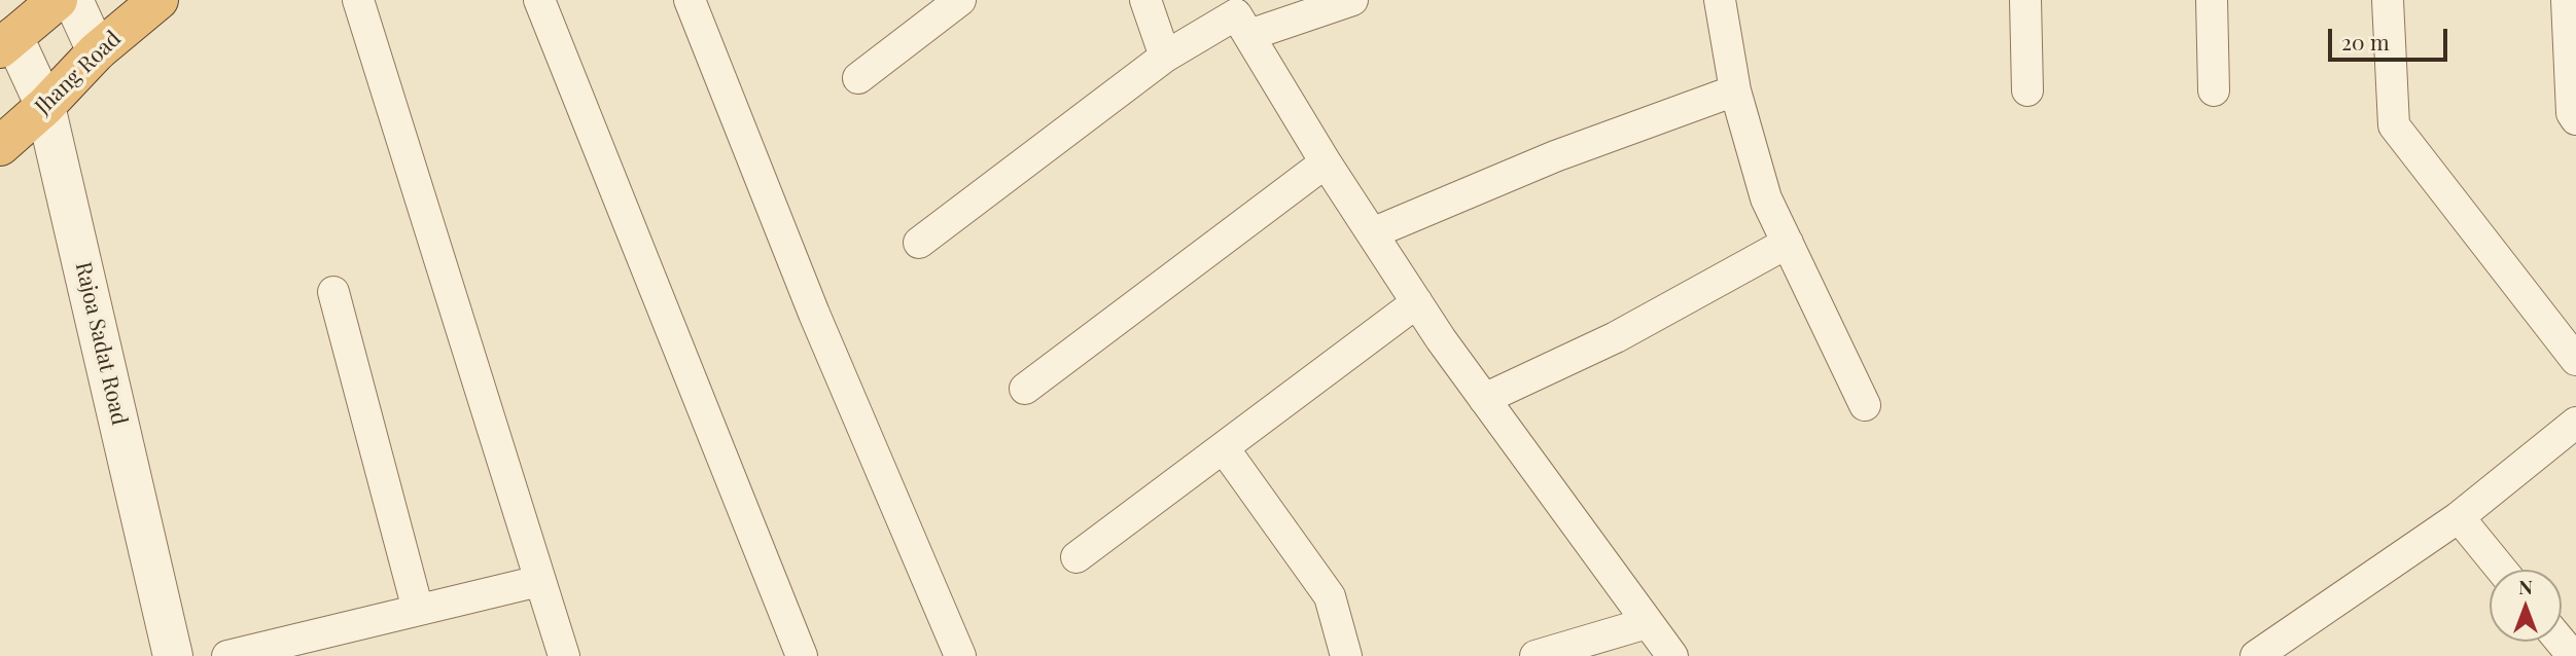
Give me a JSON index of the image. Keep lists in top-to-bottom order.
{
  "streets": {
    "highway": ["Jhang Road"],
    "street": ["Rajoa Sadat Road"]
  },
  "crossings": [
    ["Jhang Road", "Rajoa Sadat Road"]
  ],
  "scale_bar": "20 m",
  "north": "top"
}
